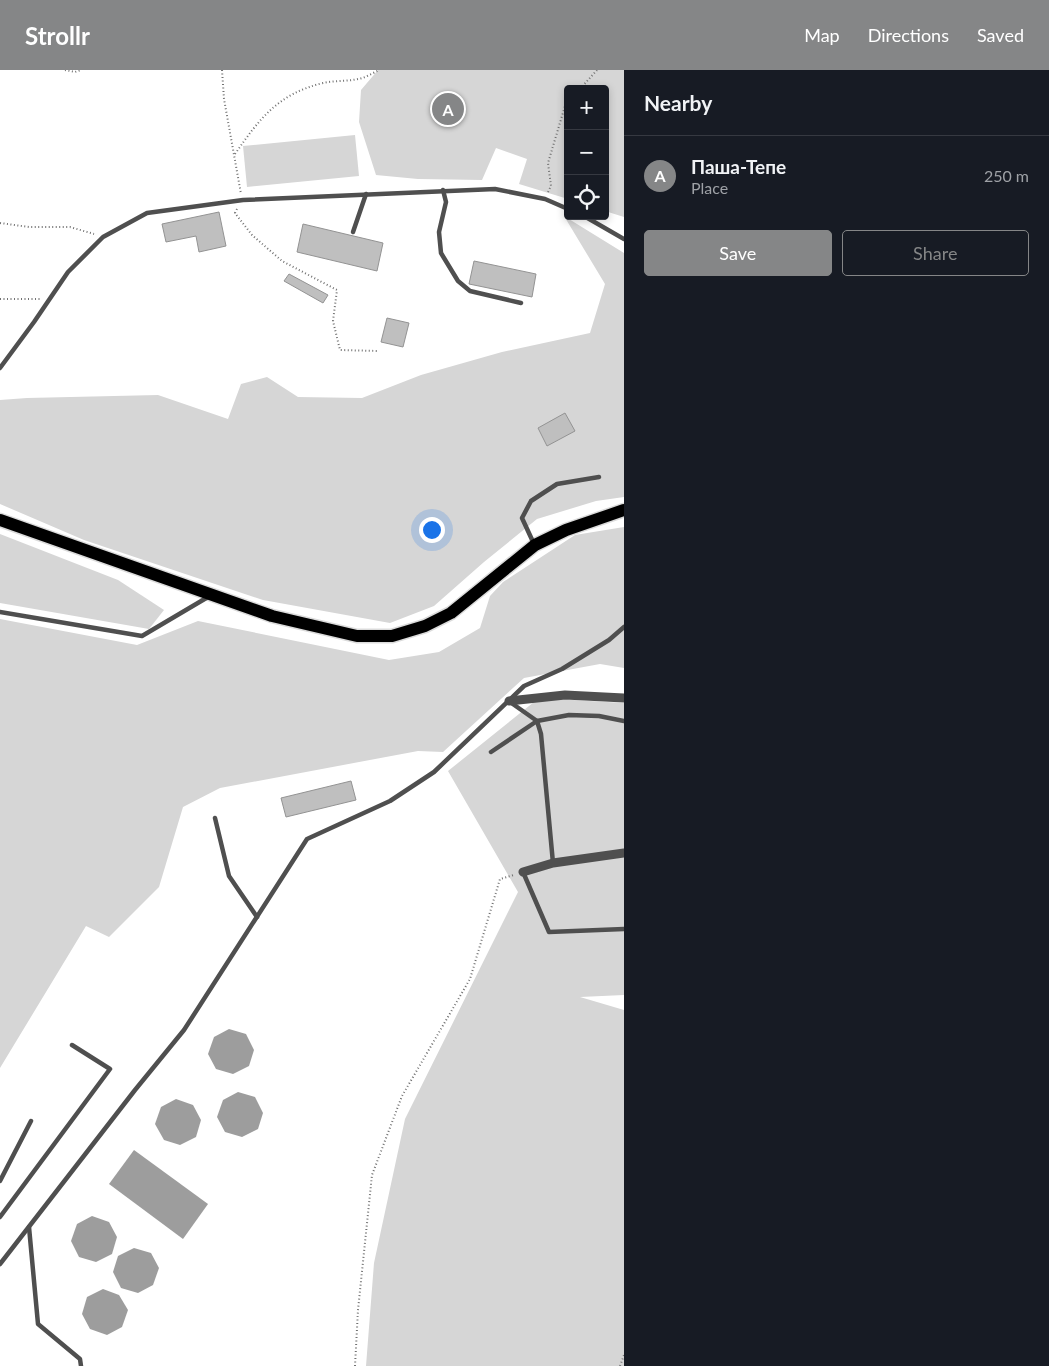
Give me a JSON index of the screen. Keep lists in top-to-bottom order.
{
  "page": {
    "header": "Strollr",
    "nav": ["Map", "Directions", "Saved"],
    "heading": "Nearby",
    "map_buttons": ["+", "−"],
    "pins": "A",
    "list": [
      {
        "mark": "A",
        "name": "Паша-Тепе",
        "note": "Place",
        "value": "250 m"
      }
    ],
    "buttons": ["Save", "Share"]
  }
}
